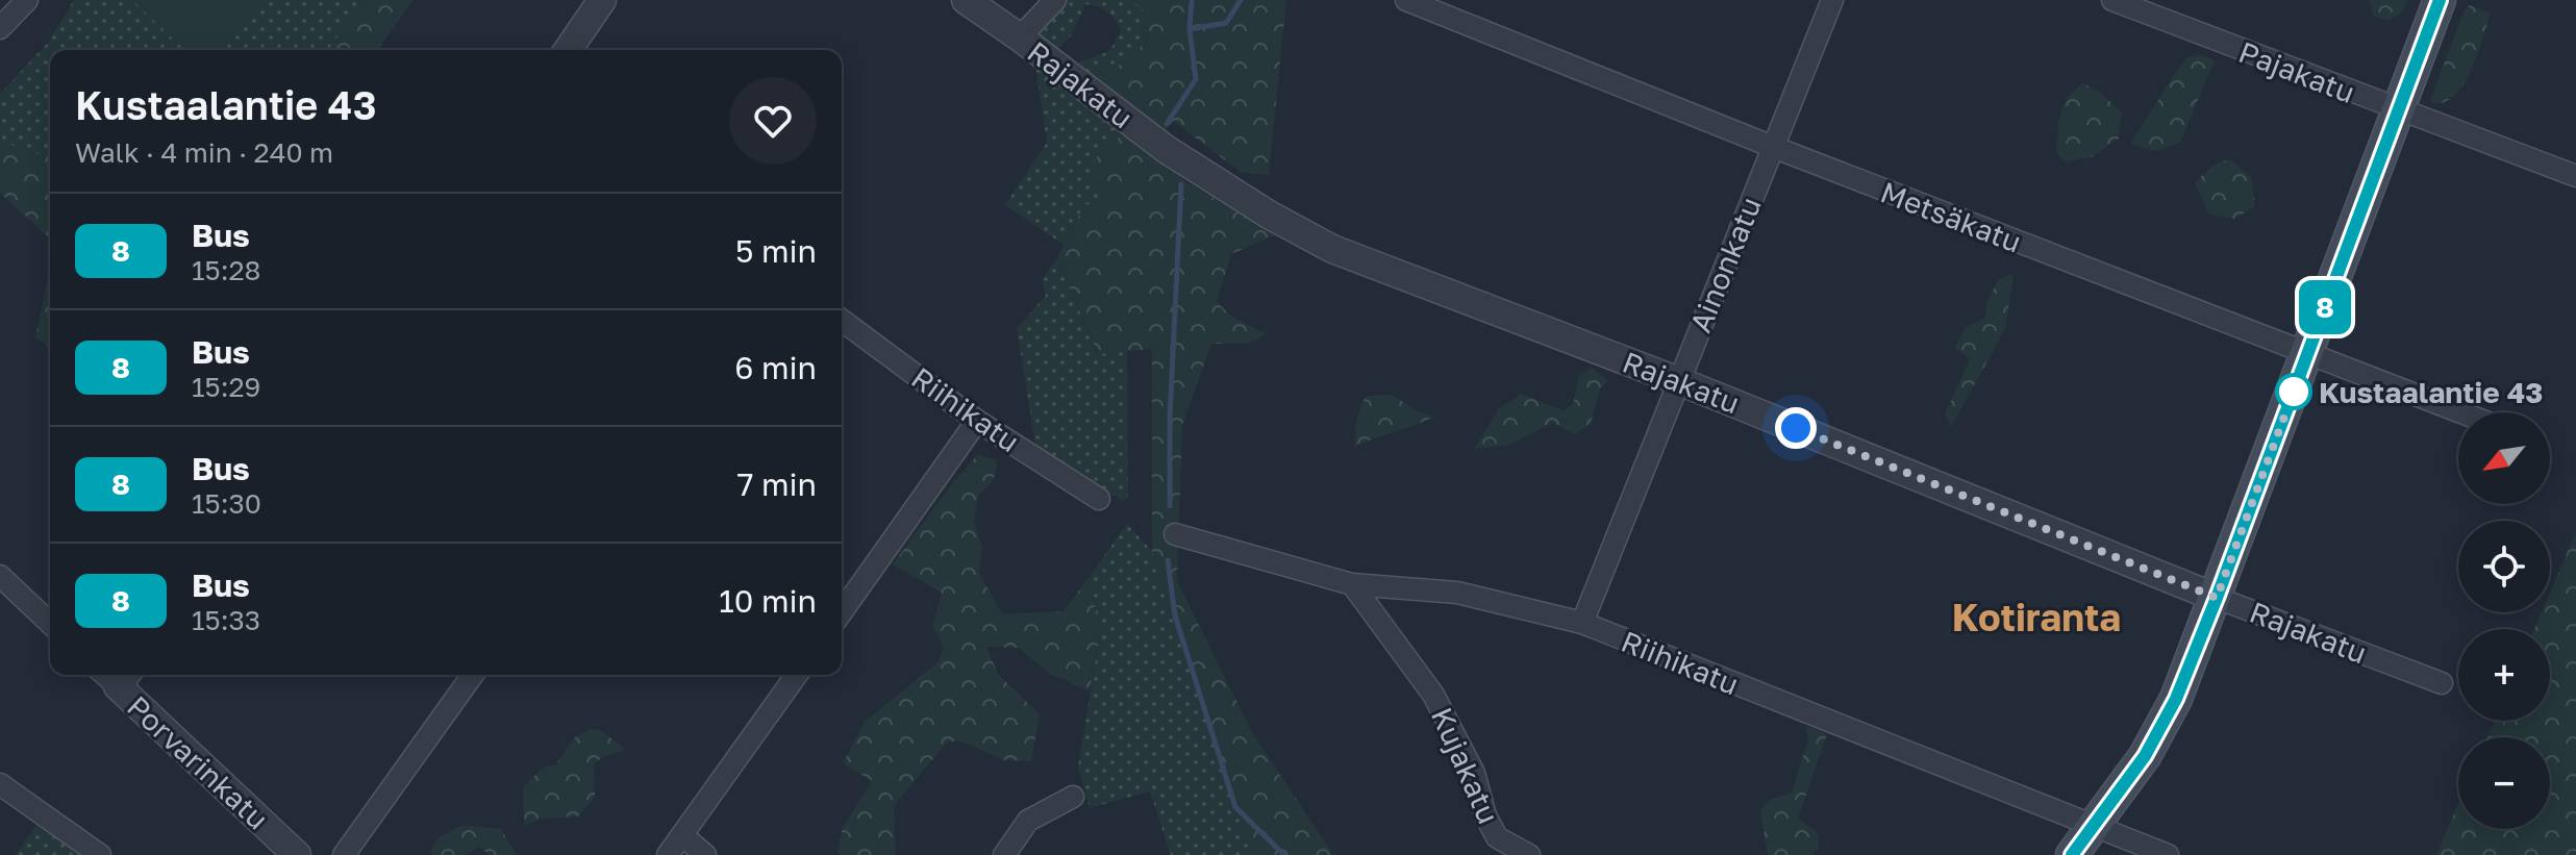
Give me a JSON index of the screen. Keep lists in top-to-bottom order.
{
  "streets": {
    "street": [
      "Pajakatu",
      "Rajakatu",
      "Metsäkatu",
      "Ainonkatu",
      "Riihikatu",
      "Porvarinkatu",
      "Kujakatu"
    ]
  },
  "crossings": [
    ["Rajakatu", "Ainonkatu"],
    ["Metsäkatu", "Ainonkatu"],
    ["Ainonkatu", "Riihikatu"],
    ["Riihikatu", "Kujakatu"]
  ],
  "districts": ["Kotiranta"],
  "places": ["Kustaalantie 43"],
  "lines": ["bus line 8"],
  "north": "bottom left",
  "page": {
    "on_map": "8",
    "heading": ["Kustaalantie 43", "Walk · 4 min · 240 m"],
    "list": [
      {
        "mark": "8",
        "name": "Bus",
        "note": "15:28",
        "value": "5 min"
      },
      {
        "mark": "8",
        "name": "Bus",
        "note": "15:29",
        "value": "6 min"
      },
      {
        "mark": "8",
        "name": "Bus",
        "note": "15:30",
        "value": "7 min"
      },
      {
        "mark": "8",
        "name": "Bus",
        "note": "15:33",
        "value": "10 min"
      }
    ],
    "map_buttons": ["+", "−"]
  }
}
